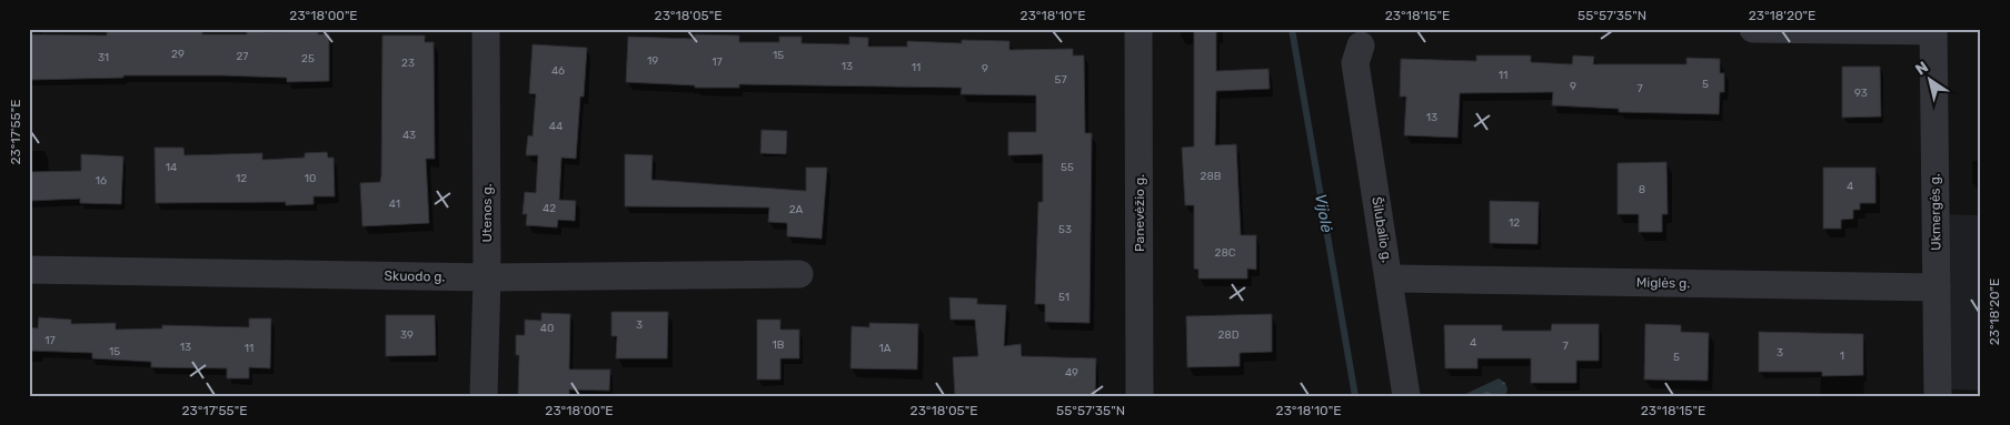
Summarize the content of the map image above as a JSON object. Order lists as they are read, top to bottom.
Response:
{
  "streets": {
    "street": [
      "Ukmergės g.",
      "Utenos g.",
      "Panevėžio g.",
      "Šilubalio g.",
      "Skuodo g.",
      "Miglės g."
    ]
  },
  "crossings": [
    ["Ukmergės g.", "Miglės g."],
    ["Utenos g.", "Skuodo g."],
    ["Šilubalio g.", "Miglės g."]
  ],
  "water": ["Vijolė"],
  "house_numbers": [
    "29",
    "15",
    "27",
    "31",
    "25",
    "19",
    "17",
    "23",
    "13",
    "11",
    "9",
    "46",
    "11",
    "57",
    "5",
    "9",
    "7",
    "93",
    "13",
    "44",
    "43",
    "14",
    "55",
    "28B",
    "12",
    "10",
    "16",
    "4",
    "8",
    "41",
    "42",
    "2A",
    "12",
    "53",
    "28C",
    "51",
    "3",
    "40",
    "39",
    "28D",
    "17",
    "4",
    "1B",
    "7",
    "13",
    "11",
    "1A",
    "15",
    "3",
    "1",
    "5",
    "49"
  ],
  "north": "top left",
  "coordinates": [
    "23°18'00\"E",
    "23°18'05\"E",
    "23°18'10\"E",
    "23°18'15\"E",
    "55°57'35\"N",
    "23°18'20\"E",
    "23°17'55\"E"
  ]
}
